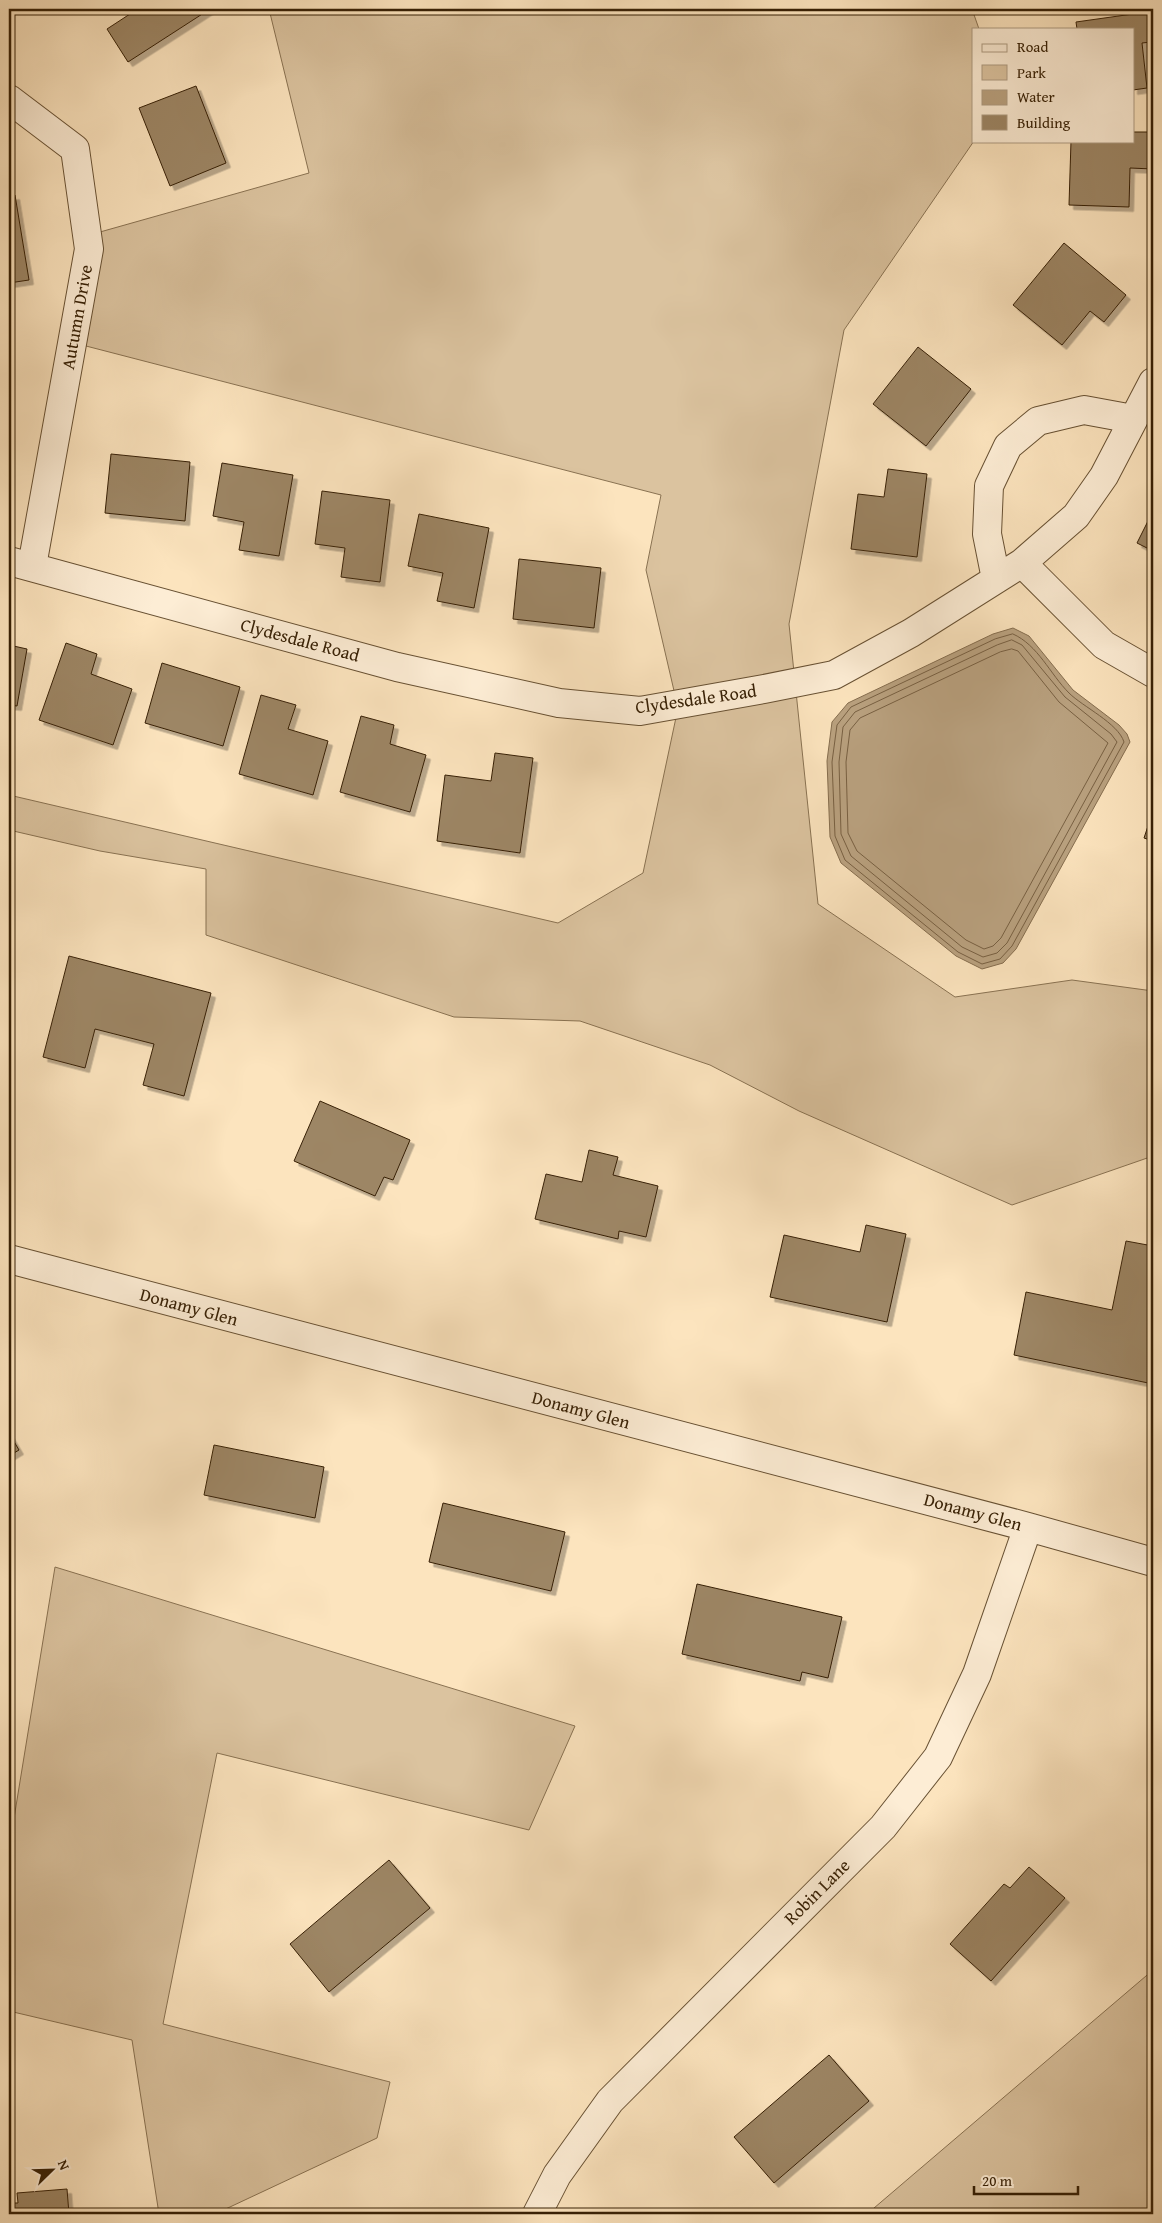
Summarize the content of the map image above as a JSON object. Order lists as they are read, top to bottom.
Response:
{
  "streets": {
    "street": [
      "Autumn Drive",
      "Clydesdale Road",
      "Donamy Glen",
      "Robin Lane"
    ]
  },
  "crossings": [
    ["Autumn Drive", "Clydesdale Road"],
    ["Donamy Glen", "Robin Lane"]
  ],
  "legend": [
    "Road",
    "Park",
    "Water",
    "Building"
  ],
  "scale_bar": "20 m",
  "north": "top right"
}
